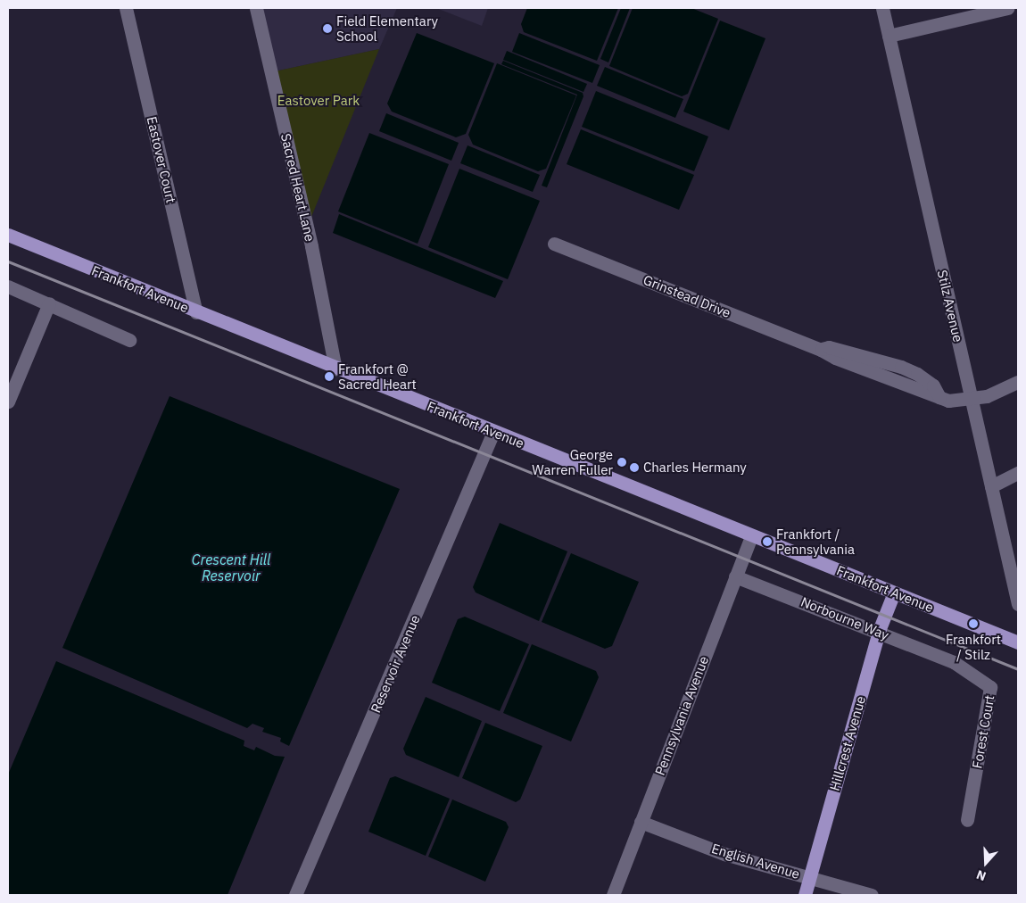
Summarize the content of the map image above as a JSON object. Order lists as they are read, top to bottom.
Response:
{
  "streets": {
    "main road": ["Frankfort Avenue", "Hillcrest Avenue"],
    "street": [
      "Eastover Court",
      "Sacred Heart Lane",
      "Grinstead Drive",
      "Stilz Avenue",
      "Norbourne Way",
      "Reservoir Avenue",
      "Pennsylvania Avenue",
      "Forest Court",
      "English Avenue"
    ]
  },
  "crossings": [
    ["Eastover Court", "Frankfort Avenue"],
    ["Sacred Heart Lane", "Frankfort Avenue"],
    ["Frankfort Avenue", "Reservoir Avenue"],
    ["Frankfort Avenue", "Pennsylvania Avenue"],
    ["Frankfort Avenue", "Hillcrest Avenue"],
    ["Grinstead Drive", "Stilz Avenue"],
    ["Norbourne Way", "Pennsylvania Avenue"],
    ["Norbourne Way", "Forest Court"],
    ["Norbourne Way", "Hillcrest Avenue"],
    ["Pennsylvania Avenue", "English Avenue"],
    ["Hillcrest Avenue", "English Avenue"]
  ],
  "water": ["Crescent Hill Reservoir"],
  "parks": ["Eastover Park"],
  "places": [
    "Field Elementary School",
    "Frankfort @ Sacred Heart",
    "George Warren Fuller",
    "Charles Hermany",
    "Frankfort / Pennsylvania",
    "Frankfort / Stilz"
  ],
  "north": "bottom"
}
